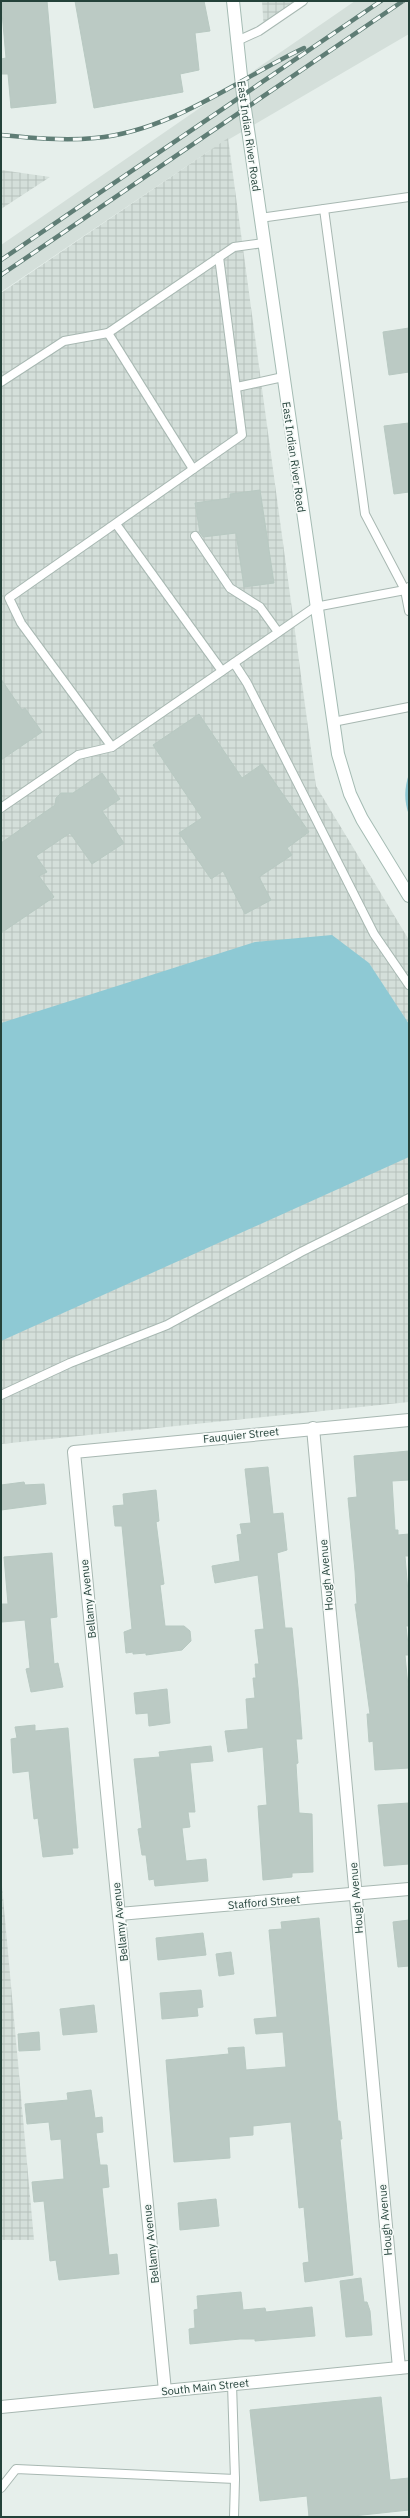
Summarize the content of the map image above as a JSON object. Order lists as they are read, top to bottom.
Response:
{
  "streets": {
    "street": [
      "East Indian River Road",
      "Fauquier Street",
      "Hough Avenue",
      "Bellamy Avenue",
      "Stafford Street",
      "South Main Street"
    ]
  },
  "crossings": [
    ["Fauquier Street", "Hough Avenue"],
    ["Fauquier Street", "Bellamy Avenue"],
    ["Hough Avenue", "Stafford Street"],
    ["Hough Avenue", "South Main Street"],
    ["Bellamy Avenue", "Stafford Street"],
    ["Bellamy Avenue", "South Main Street"]
  ]
}
